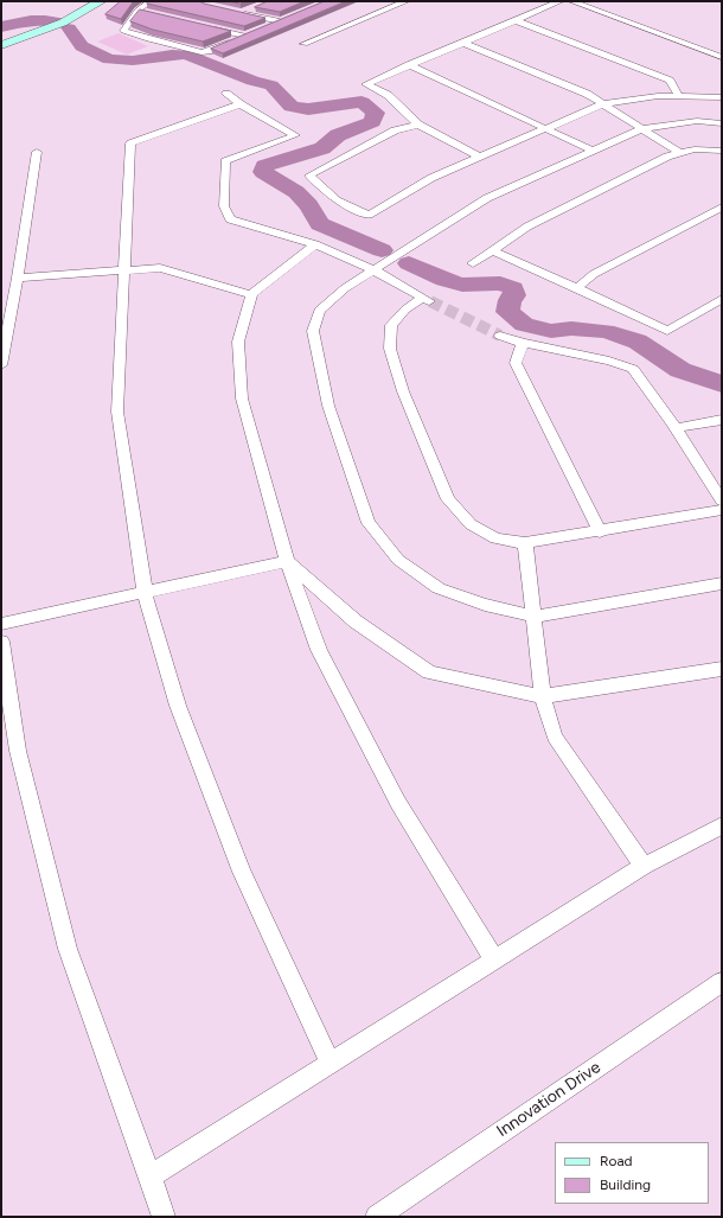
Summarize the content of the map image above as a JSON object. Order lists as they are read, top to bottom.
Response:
{
  "streets": {
    "street": ["Innovation Drive"]
  },
  "legend": ["Road", "Building"]
}
